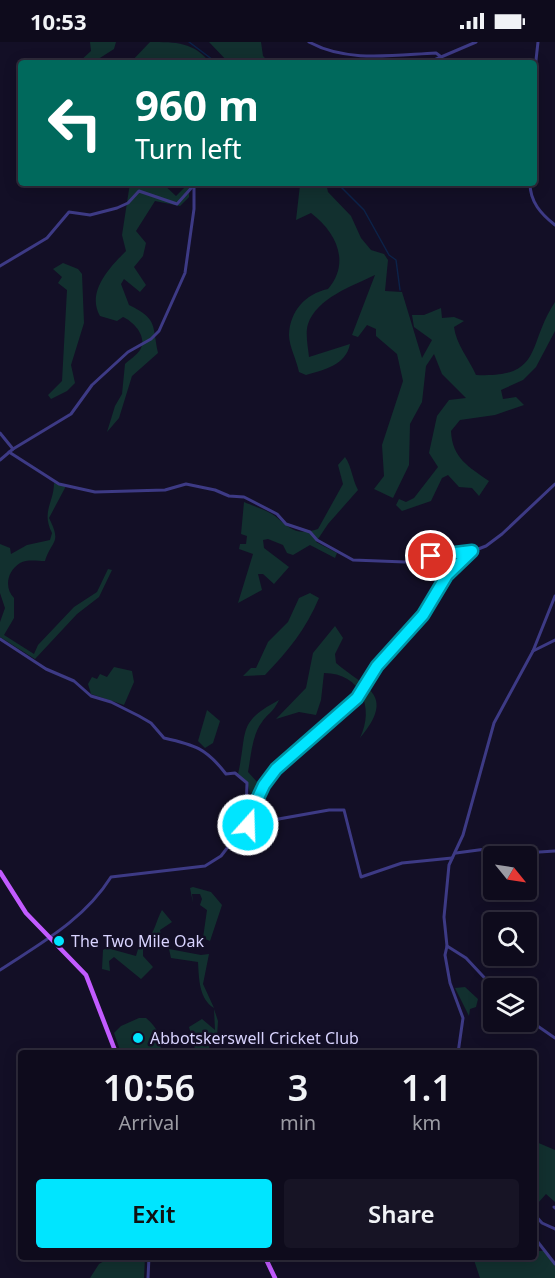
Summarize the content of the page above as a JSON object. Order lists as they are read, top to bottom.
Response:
{
  "places": ["The Two Mile Oak", "Abbotskerswell Cricket Club"],
  "north": "bottom right",
  "page": {
    "status": "10:53",
    "turn": ["960 m", "Turn left"],
    "eta": [
      "10:56",
      "Arrival",
      "3",
      "min",
      "1.1",
      "km"
    ],
    "buttons": ["Exit", "Share"]
  }
}
